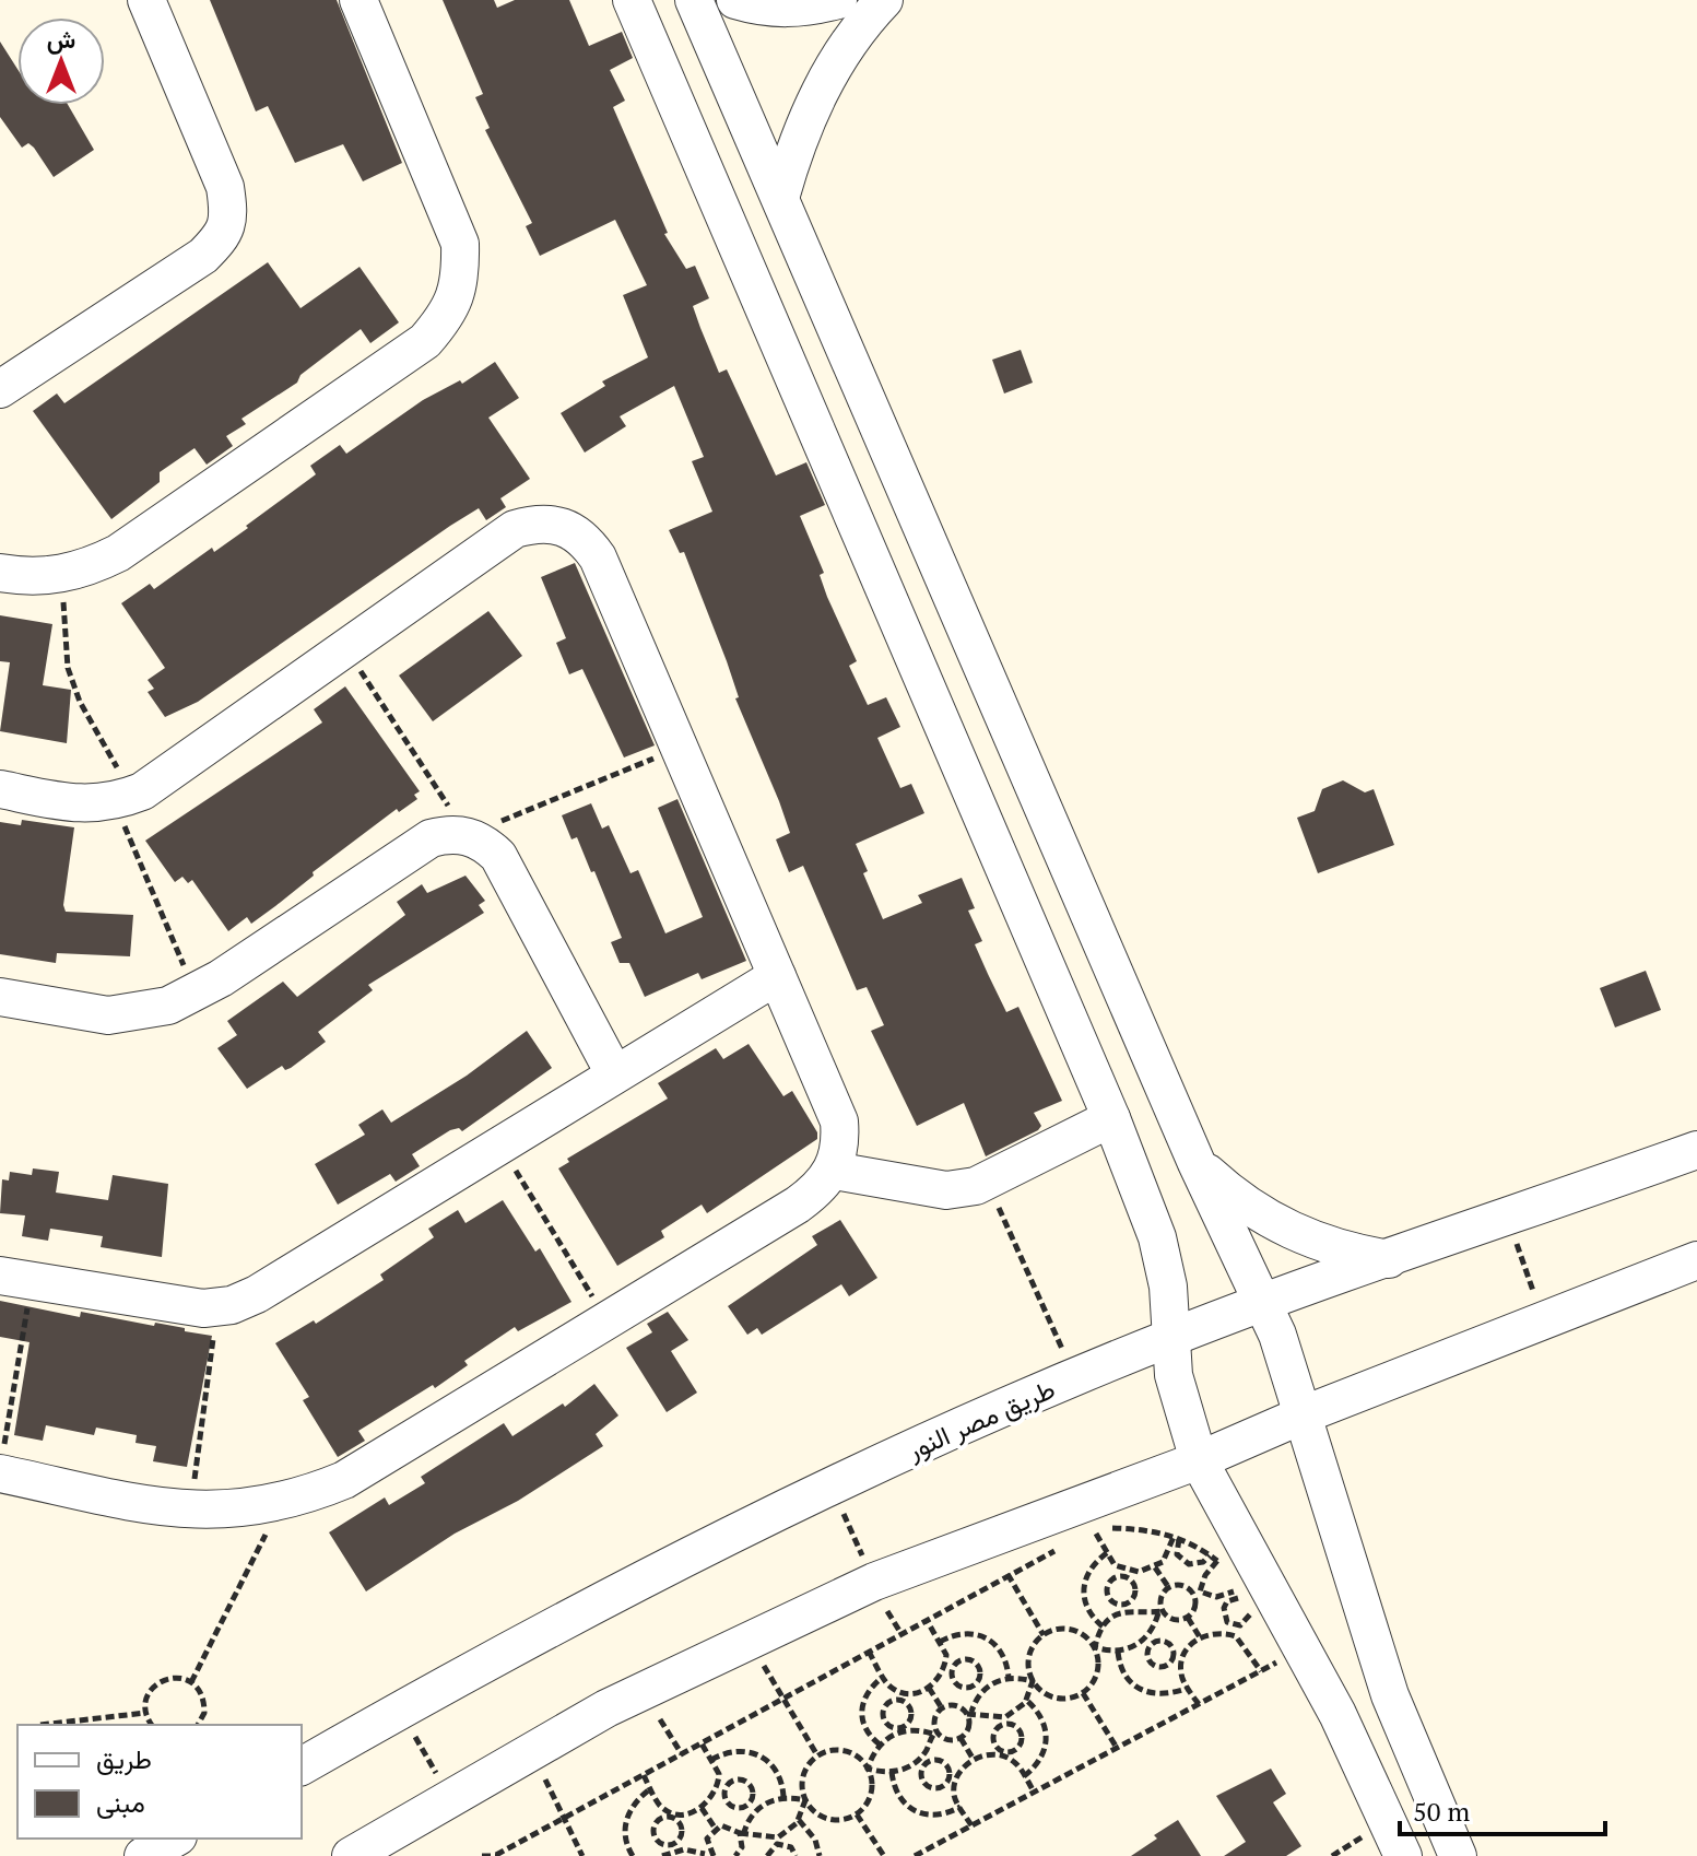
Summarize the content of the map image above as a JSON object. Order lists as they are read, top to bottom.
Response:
{
  "streets": {
    "street": ["طريق مصر النور"]
  },
  "legend": ["طريق", "مبنى"],
  "scale_bar": "50 m",
  "north": "top"
}
